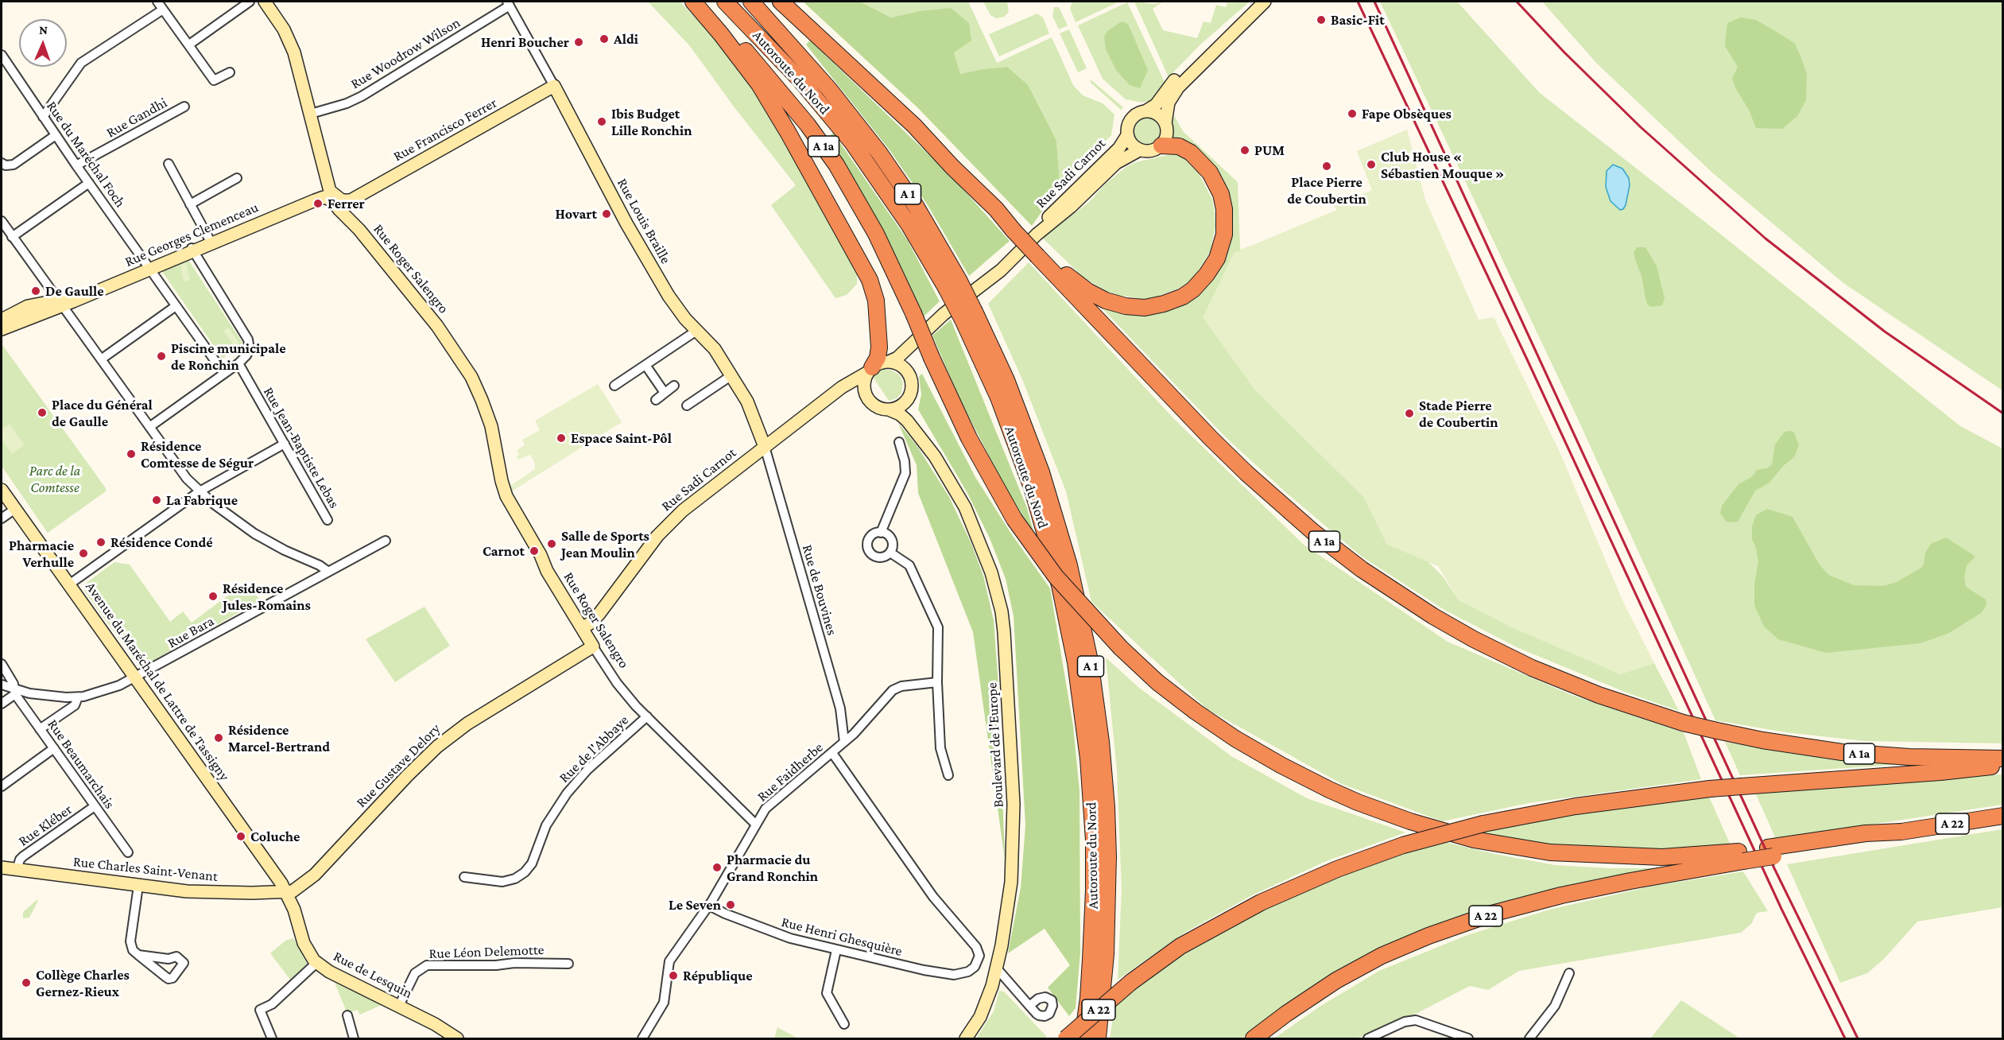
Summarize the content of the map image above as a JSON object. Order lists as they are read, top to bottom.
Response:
{
  "streets": {
    "highway": [
      "Autoroute du Nord",
      "A 1a",
      "A 1",
      "A 22"
    ],
    "street": [
      "Rue Woodrow Wilson",
      "Rue Gandhi",
      "Rue Francisco Ferrer",
      "Rue du Maréchal Foch",
      "Rue Sadi Carnot",
      "Rue Louis Braille",
      "Rue Georges Clemenceau",
      "Rue Roger Salengro",
      "Rue Jean-Baptiste Lebas",
      "Rue de Bouvines",
      "Rue Bara",
      "Avenue du Maréchal de Lattre de Tassigny",
      "Boulevard de l'Europe",
      "Rue de l'Abbaye",
      "Rue Beaumarchais",
      "Rue Gustave Delory",
      "Rue Faidherbe",
      "Rue Kléber",
      "Rue Charles Saint-Venant",
      "Rue Henri Ghesquière",
      "Rue Léon Delemotte",
      "Rue de Lesquin"
    ]
  },
  "crossings": [
    ["Rue Woodrow Wilson", "Rue Louis Braille"],
    ["Rue Woodrow Wilson", "Rue Roger Salengro"],
    ["Rue Gandhi", "Rue du Maréchal Foch"],
    ["Rue Francisco Ferrer", "Rue Louis Braille"],
    ["Rue Francisco Ferrer", "Rue Roger Salengro"],
    ["A 1a", "A 22"],
    ["Rue du Maréchal Foch", "Rue Georges Clemenceau"],
    ["Rue Sadi Carnot", "Rue Louis Braille"],
    ["Rue Sadi Carnot", "Rue Roger Salengro"],
    ["Rue Sadi Carnot", "Rue de Bouvines"],
    ["Rue Sadi Carnot", "Boulevard de l'Europe"],
    ["Rue Louis Braille", "Rue de Bouvines"],
    ["Rue Georges Clemenceau", "Rue Roger Salengro"],
    ["Rue Roger Salengro", "Rue de l'Abbaye"],
    ["Rue Roger Salengro", "Rue Gustave Delory"],
    ["Rue Roger Salengro", "Rue Faidherbe"],
    ["Rue de Bouvines", "Rue Faidherbe"],
    ["Rue Bara", "Avenue du Maréchal de Lattre de Tassigny"],
    ["Rue Bara", "Rue Beaumarchais"],
    ["Avenue du Maréchal de Lattre de Tassigny", "Rue Gustave Delory"],
    ["Avenue du Maréchal de Lattre de Tassigny", "Rue Charles Saint-Venant"],
    ["Avenue du Maréchal de Lattre de Tassigny", "Rue de Lesquin"],
    ["Rue Beaumarchais", "Rue Kléber"],
    ["Rue Gustave Delory", "Rue Charles Saint-Venant"],
    ["Rue Gustave Delory", "Rue de Lesquin"],
    ["Rue Faidherbe", "Rue Henri Ghesquière"],
    ["Rue Kléber", "Rue Charles Saint-Venant"],
    ["Rue Charles Saint-Venant", "Rue de Lesquin"],
    ["Rue Léon Delemotte", "Rue de Lesquin"]
  ],
  "parks": ["Parc de la Comtesse"],
  "places": [
    "Basic-Fit",
    "Aldi",
    "Henri Boucher",
    "Fape Obsèques",
    "Ibis Budget Lille Ronchin",
    "PUM",
    "Club House « Sébastien Mouque »",
    "Place Pierre de Coubertin",
    "Ferrer",
    "Hovart",
    "De Gaulle",
    "Piscine municipale de Ronchin",
    "Place du Général de Gaulle",
    "Stade Pierre de Coubertin",
    "Espace Saint-Pôl",
    "Résidence Comtesse de Ségur",
    "La Fabrique",
    "Résidence Condé",
    "Salle de Sports Jean Moulin",
    "Carnot",
    "Pharmacie Verhulle",
    "Résidence Jules-Romains",
    "Résidence Marcel-Bertrand",
    "Coluche",
    "Pharmacie du Grand Ronchin",
    "Le Seven",
    "République",
    "Collège Charles Gernez-Rieux"
  ],
  "north": "top"
}
